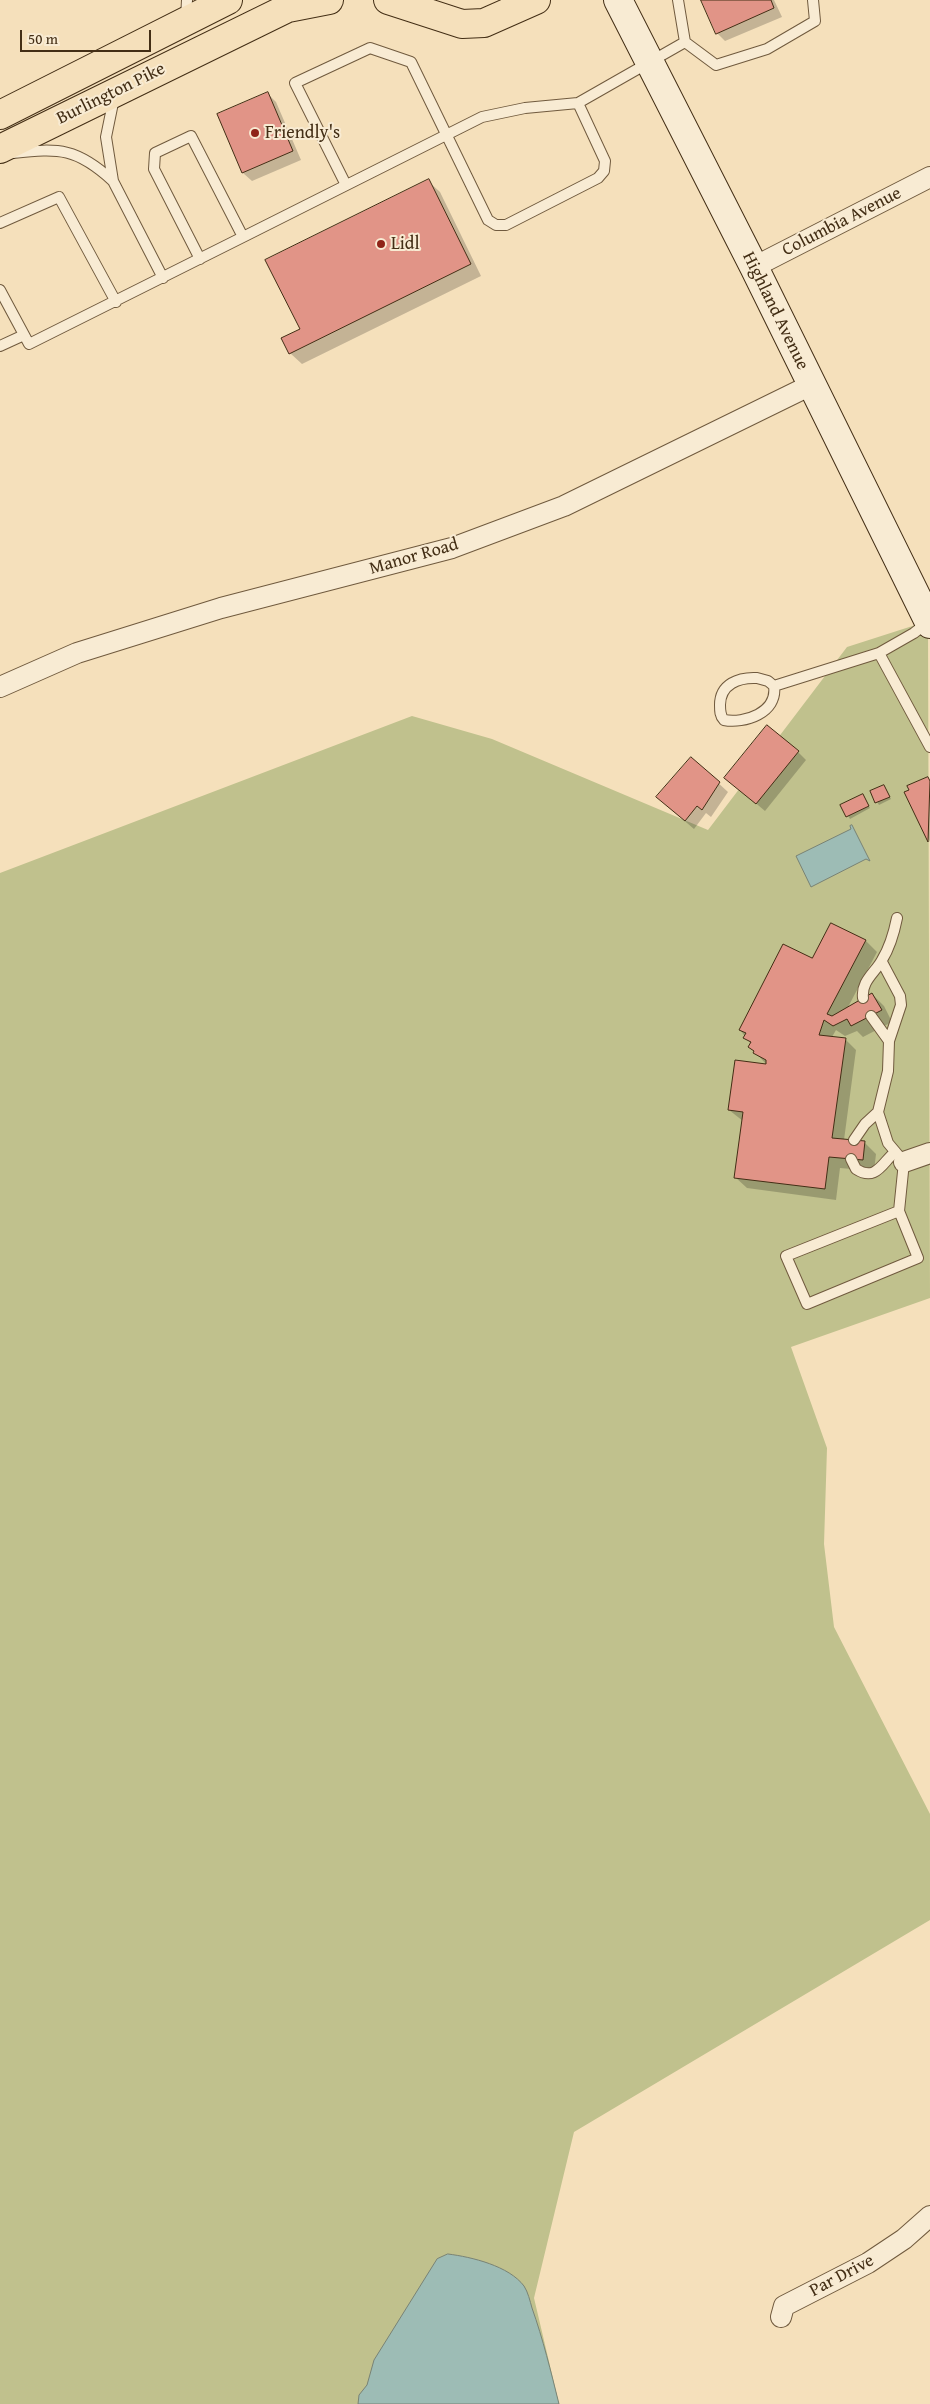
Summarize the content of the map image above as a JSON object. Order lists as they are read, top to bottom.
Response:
{
  "streets": {
    "highway": ["Burlington Pike"],
    "street": [
      "Columbia Avenue",
      "Highland Avenue",
      "Manor Road",
      "Par Drive"
    ]
  },
  "crossings": [
    ["Columbia Avenue", "Highland Avenue"],
    ["Highland Avenue", "Manor Road"]
  ],
  "places": ["Friendly's", "Lidl"],
  "scale_bar": "50 m"
}
